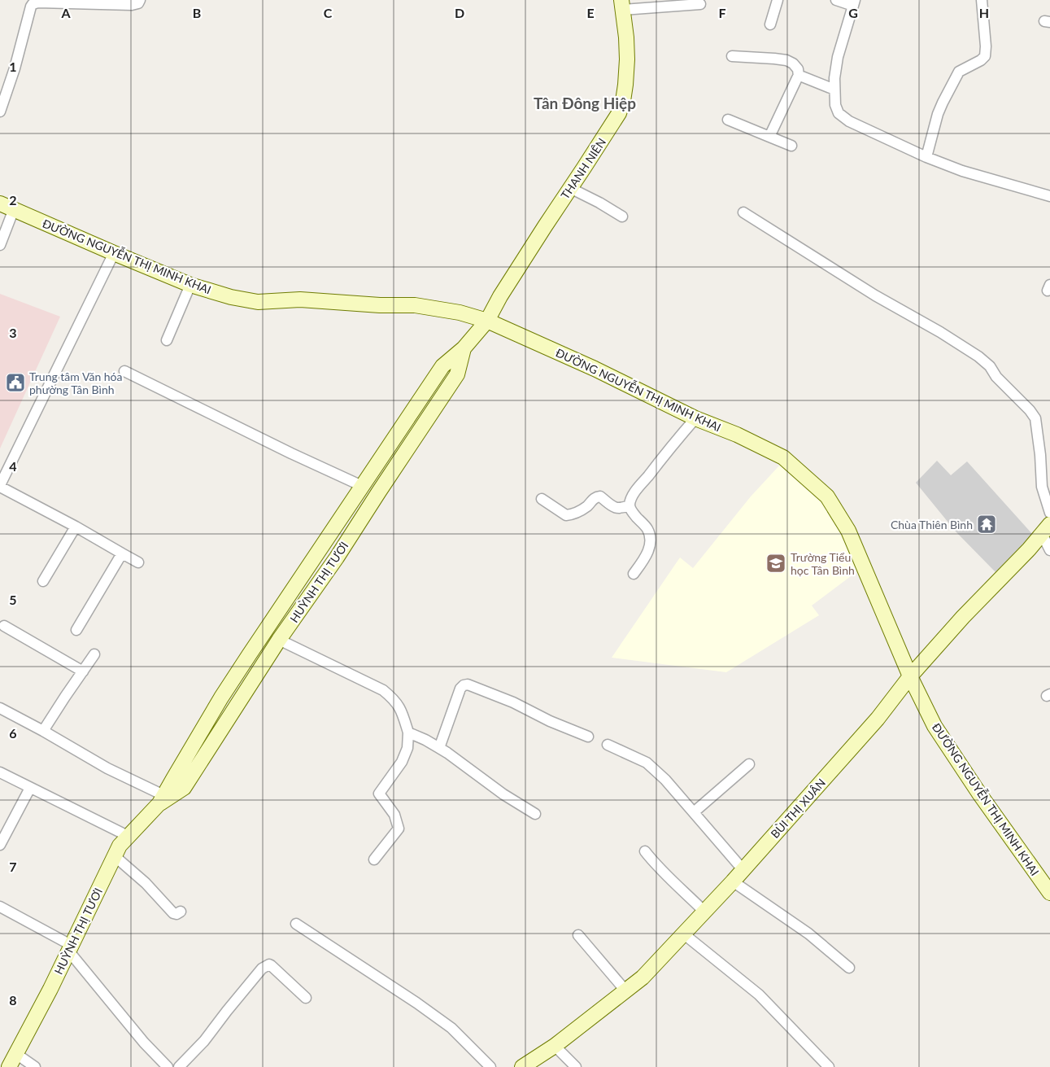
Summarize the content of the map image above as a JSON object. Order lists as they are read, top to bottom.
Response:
{
  "streets": {
    "main road": [
      "THANH NIÊN",
      "ĐƯỜNG NGUYỄN THỊ MINH KHAI",
      "HUỲNH THỊ TƯƠI",
      "BÙI THỊ XUÂN"
    ]
  },
  "crossings": [
    ["THANH NIÊN", "ĐƯỜNG NGUYỄN THỊ MINH KHAI"],
    ["THANH NIÊN", "HUỲNH THỊ TƯƠI"],
    ["ĐƯỜNG NGUYỄN THỊ MINH KHAI", "HUỲNH THỊ TƯƠI"],
    ["ĐƯỜNG NGUYỄN THỊ MINH KHAI", "BÙI THỊ XUÂN"]
  ],
  "districts": ["Tân Đông Hiệp"],
  "places": {
    "public building": ["Trung tâm Văn hóa phường Tân Bình"],
    "temple": ["Chùa Thiên Bình"],
    "school or university": ["Trường Tiểu học Tân Bình"]
  },
  "grid": {
    "columns": [
      "A",
      "B",
      "C",
      "D",
      "E",
      "F",
      "G",
      "H"
    ],
    "rows": [
      "1",
      "2",
      "3",
      "4",
      "5",
      "6",
      "7",
      "8"
    ]
  }
}
